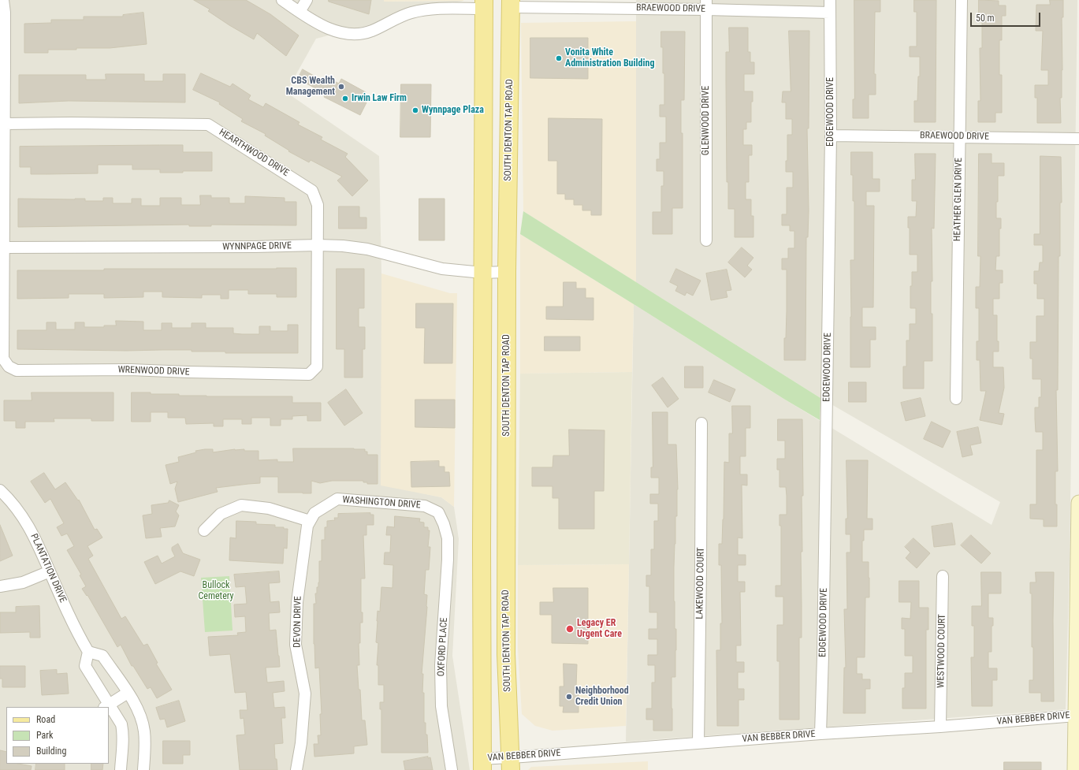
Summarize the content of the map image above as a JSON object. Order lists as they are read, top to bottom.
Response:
{
  "streets": {
    "main road": ["SOUTH DENTON TAP ROAD"],
    "street": [
      "BRAEWOOD DRIVE",
      "EDGEWOOD DRIVE",
      "GLENWOOD DRIVE",
      "HEARTHWOOD DRIVE",
      "HEATHER GLEN DRIVE",
      "WYNNPAGE DRIVE",
      "WRENWOOD DRIVE",
      "WASHINGTON DRIVE",
      "PLANTATION DRIVE",
      "LAKEWOOD COURT",
      "DEVON DRIVE",
      "OXFORD PLACE",
      "WESTWOOD COURT",
      "VAN BEBBER DRIVE"
    ]
  },
  "crossings": [
    ["BRAEWOOD DRIVE", "EDGEWOOD DRIVE"],
    ["BRAEWOOD DRIVE", "GLENWOOD DRIVE"],
    ["BRAEWOOD DRIVE", "SOUTH DENTON TAP ROAD"],
    ["BRAEWOOD DRIVE", "HEATHER GLEN DRIVE"],
    ["EDGEWOOD DRIVE", "VAN BEBBER DRIVE"],
    ["SOUTH DENTON TAP ROAD", "WYNNPAGE DRIVE"],
    ["SOUTH DENTON TAP ROAD", "VAN BEBBER DRIVE"],
    ["HEARTHWOOD DRIVE", "WYNNPAGE DRIVE"],
    ["HEARTHWOOD DRIVE", "WRENWOOD DRIVE"],
    ["WYNNPAGE DRIVE", "WRENWOOD DRIVE"],
    ["WASHINGTON DRIVE", "DEVON DRIVE"],
    ["WASHINGTON DRIVE", "OXFORD PLACE"],
    ["LAKEWOOD COURT", "VAN BEBBER DRIVE"],
    ["WESTWOOD COURT", "VAN BEBBER DRIVE"]
  ],
  "parks": ["Bullock Cemetery"],
  "places": [
    "Vonita White Administration Building",
    "CBS Wealth Management",
    "Irwin Law Firm",
    "Wynnpage Plaza",
    "Legacy ER Urgent Care",
    "Neighborhood Credit Union"
  ],
  "legend": ["Road", "Park", "Building"],
  "scale_bar": "50 m"
}
